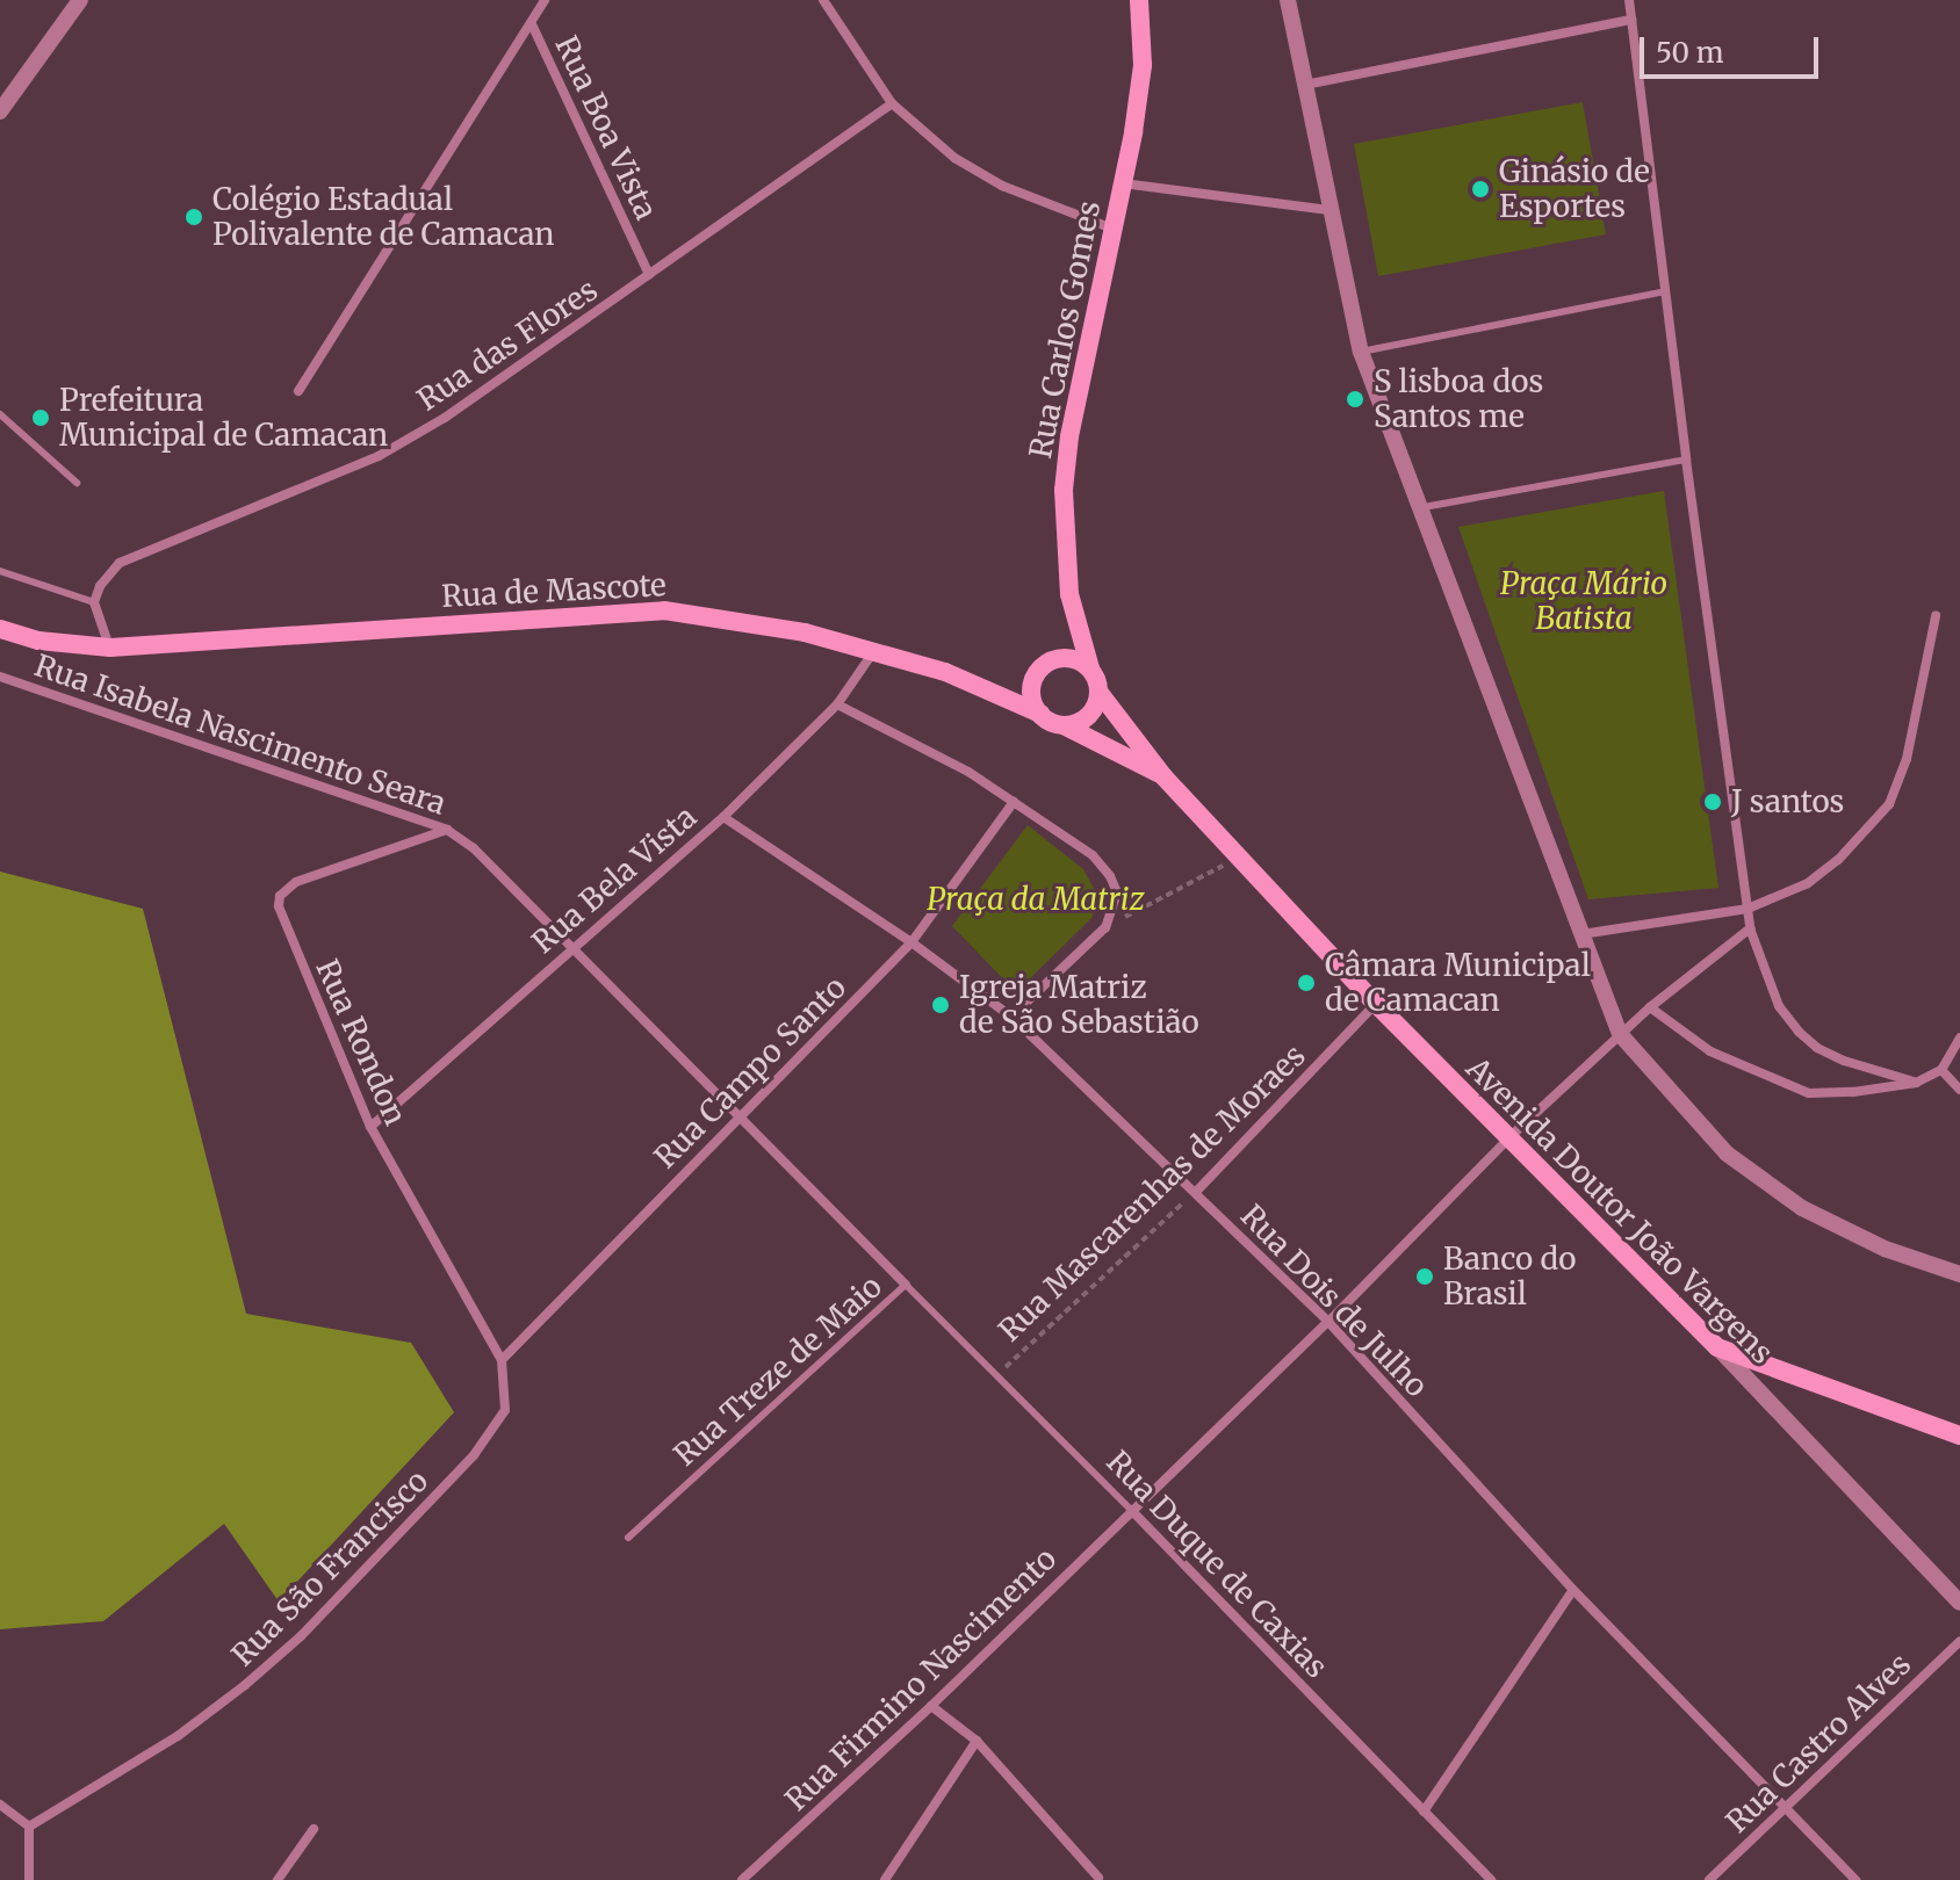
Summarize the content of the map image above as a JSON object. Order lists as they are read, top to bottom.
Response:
{
  "streets": {
    "main road": ["Rua Carlos Gomes", "Rua de Mascote", "Avenida Doutor João Vargens"],
    "street": [
      "Rua Boa Vista",
      "Rua das Flores",
      "Rua Isabela Nascimento Seara",
      "Rua Bela Vista",
      "Rua Rondon",
      "Rua Campo Santo",
      "Rua Mascarenhas de Moraes",
      "Rua Dois de Julho",
      "Rua Treze de Maio",
      "Rua Duque de Caxias",
      "Rua São Francisco",
      "Rua Firmino Nascimento",
      "Rua Castro Alves"
    ]
  },
  "crossings": [
    ["Rua Boa Vista", "Rua das Flores"],
    ["Rua Carlos Gomes", "Rua de Mascote"],
    ["Rua Carlos Gomes", "Avenida Doutor João Vargens"],
    ["Rua de Mascote", "Rua Bela Vista"],
    ["Rua de Mascote", "Avenida Doutor João Vargens"],
    ["Rua Isabela Nascimento Seara", "Rua Bela Vista"],
    ["Rua Isabela Nascimento Seara", "Rua Rondon"],
    ["Rua Isabela Nascimento Seara", "Rua Campo Santo"],
    ["Rua Isabela Nascimento Seara", "Rua Treze de Maio"],
    ["Rua Bela Vista", "Rua Rondon"],
    ["Rua Bela Vista", "Rua Dois de Julho"],
    ["Rua Rondon", "Rua Campo Santo"],
    ["Rua Rondon", "Rua São Francisco"],
    ["Rua Campo Santo", "Rua Dois de Julho"],
    ["Rua Campo Santo", "Rua Treze de Maio"],
    ["Rua Campo Santo", "Rua São Francisco"],
    ["Rua Mascarenhas de Moraes", "Avenida Doutor João Vargens"],
    ["Rua Mascarenhas de Moraes", "Rua Dois de Julho"],
    ["Rua Mascarenhas de Moraes", "Rua Duque de Caxias"],
    ["Avenida Doutor João Vargens", "Rua Firmino Nascimento"],
    ["Rua Dois de Julho", "Rua Firmino Nascimento"],
    ["Rua Dois de Julho", "Rua Castro Alves"],
    ["Rua Treze de Maio", "Rua Duque de Caxias"],
    ["Rua Duque de Caxias", "Rua Firmino Nascimento"]
  ],
  "parks": ["Praça Mário Batista", "Praça da Matriz"],
  "places": [
    "Ginásio de Esportes",
    "Colégio Estadual Polivalente de Camacan",
    "S lisboa dos Santos me",
    "Prefeitura Municipal de Camacan",
    "J santos",
    "Câmara Municipal de Camacan",
    "Igreja Matriz de São Sebastião",
    "Banco do Brasil"
  ],
  "scale_bar": "50 m"
}
